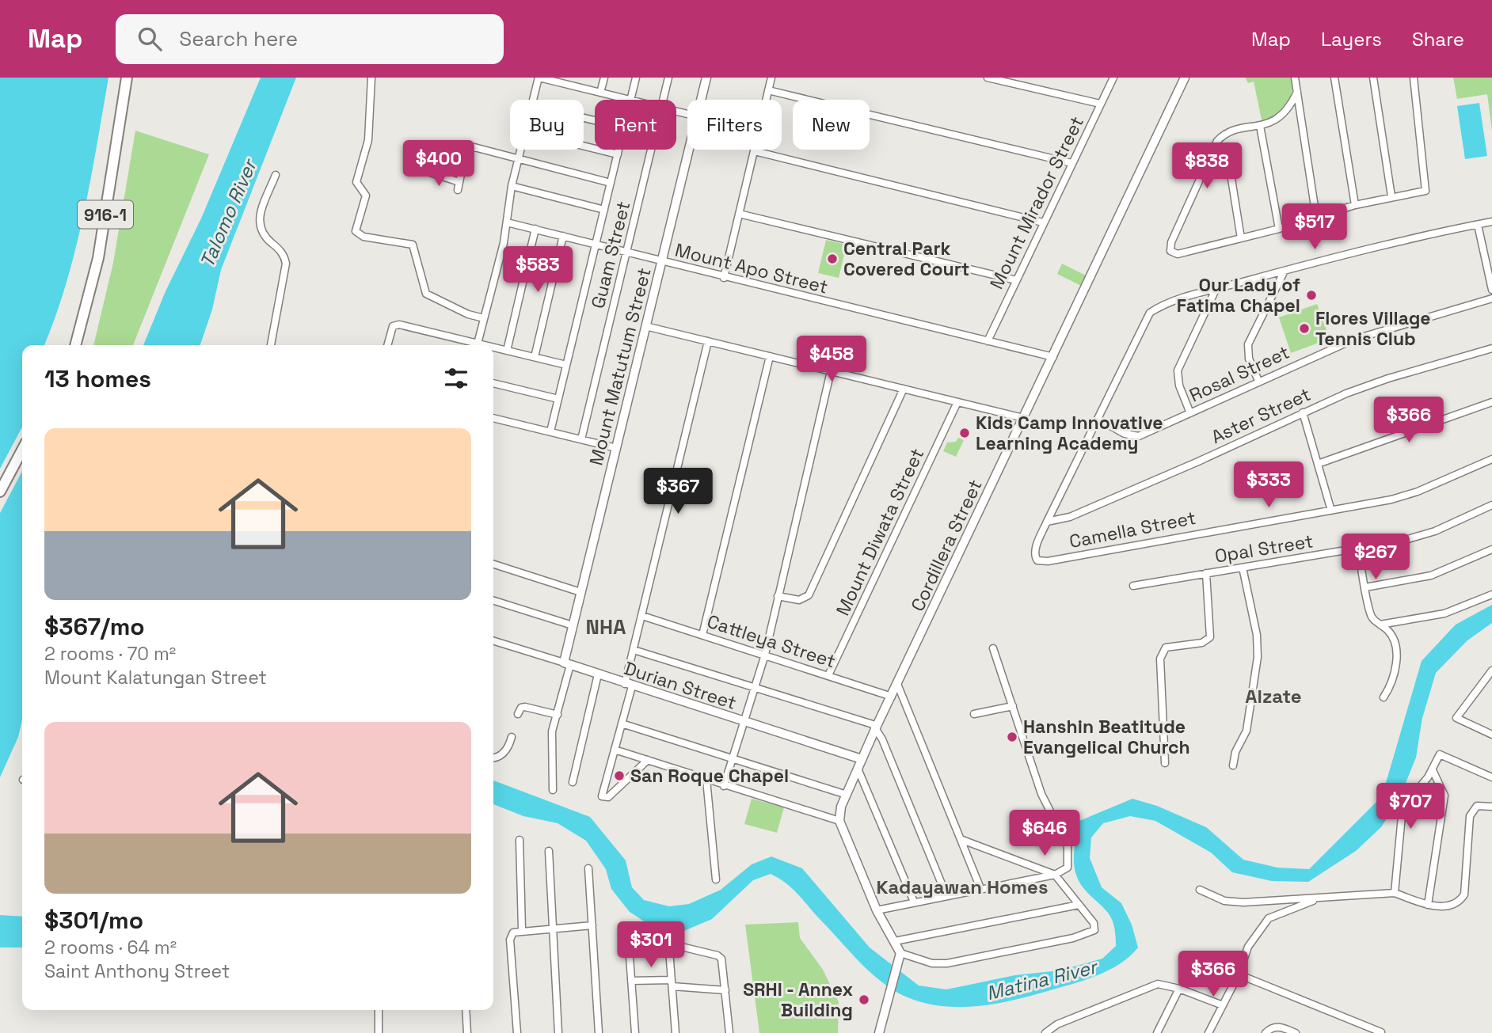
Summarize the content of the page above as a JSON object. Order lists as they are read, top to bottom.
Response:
{
  "streets": {
    "main road": ["916-1"],
    "street": [
      "Mount Mirador Street",
      "Guam Street",
      "Mount Apo Street",
      "Mount Matutum Street",
      "Rosal Street",
      "Aster Street",
      "Camella Street",
      "Mount Diwata Street",
      "Cordillera Street",
      "Opal Street",
      "Cattleya Street",
      "Durian Street"
    ]
  },
  "crossings": [
    ["Mount Mirador Street", "Mount Apo Street"],
    ["Guam Street", "Mount Apo Street"],
    ["Mount Apo Street", "Mount Matutum Street"],
    ["Mount Apo Street", "Cordillera Street"],
    ["Mount Matutum Street", "Durian Street"],
    ["Aster Street", "Camella Street"],
    ["Mount Diwata Street", "Cattleya Street"],
    ["Cordillera Street", "Cattleya Street"],
    ["Cordillera Street", "Durian Street"]
  ],
  "districts": ["NHA", "Alzate", "Kadayawan Homes"],
  "water": ["Talomo River", "Matina River"],
  "places": [
    "Central Park Covered Court",
    "Our Lady of Fatima Chapel",
    "Flores Village Tennis Club",
    "Kids Camp Innovative Learning Academy",
    "Hanshin Beatitude Evangelical Church",
    "San Roque Chapel",
    "SRHI - Annex Building"
  ],
  "page": {
    "header": "Map",
    "search": "Search here",
    "nav": ["Map", "Layers", "Share"],
    "chip": [
      "Buy",
      "Rent",
      "Filters",
      "New"
    ],
    "price": [
      "$400",
      "$838",
      "$517",
      "$583",
      "$458",
      "$366",
      "$333",
      "$367",
      "$267",
      "$707",
      "$646",
      "$301",
      "$366"
    ],
    "heading": "13 homes",
    "list": [
      {
        "name": "$367/mo",
        "note": "2 rooms · 70 m² · Mount Kalatungan Street"
      },
      {
        "name": "$301/mo",
        "note": "2 rooms · 64 m² · Saint Anthony Street"
      }
    ]
  }
}
